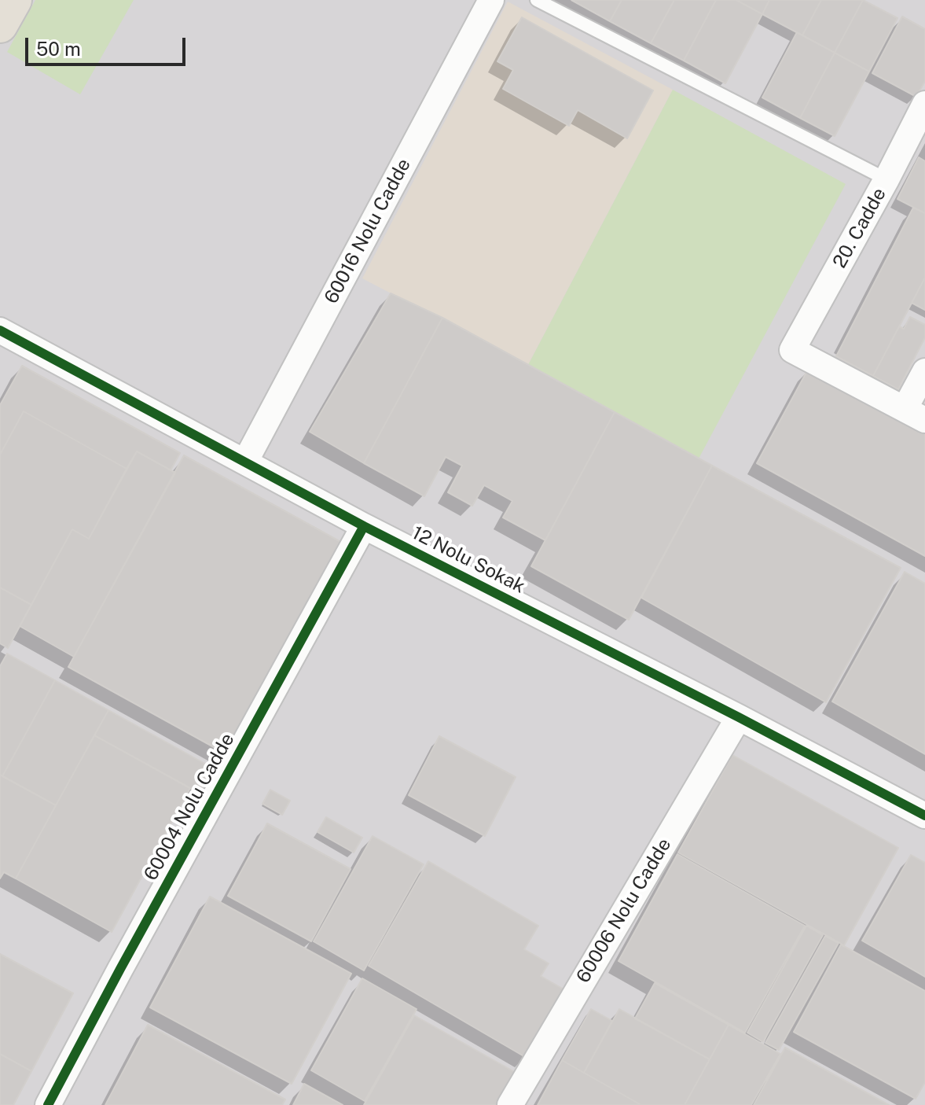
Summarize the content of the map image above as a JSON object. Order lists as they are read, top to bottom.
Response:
{
  "streets": {
    "street": [
      "20. Cadde",
      "60016 Nolu Cadde",
      "12 Nolu Sokak",
      "60004 Nolu Cadde",
      "60006 Nolu Cadde"
    ]
  },
  "crossings": [
    ["60016 Nolu Cadde", "12 Nolu Sokak"],
    ["12 Nolu Sokak", "60004 Nolu Cadde"],
    ["12 Nolu Sokak", "60006 Nolu Cadde"]
  ],
  "scale_bar": "50 m"
}
